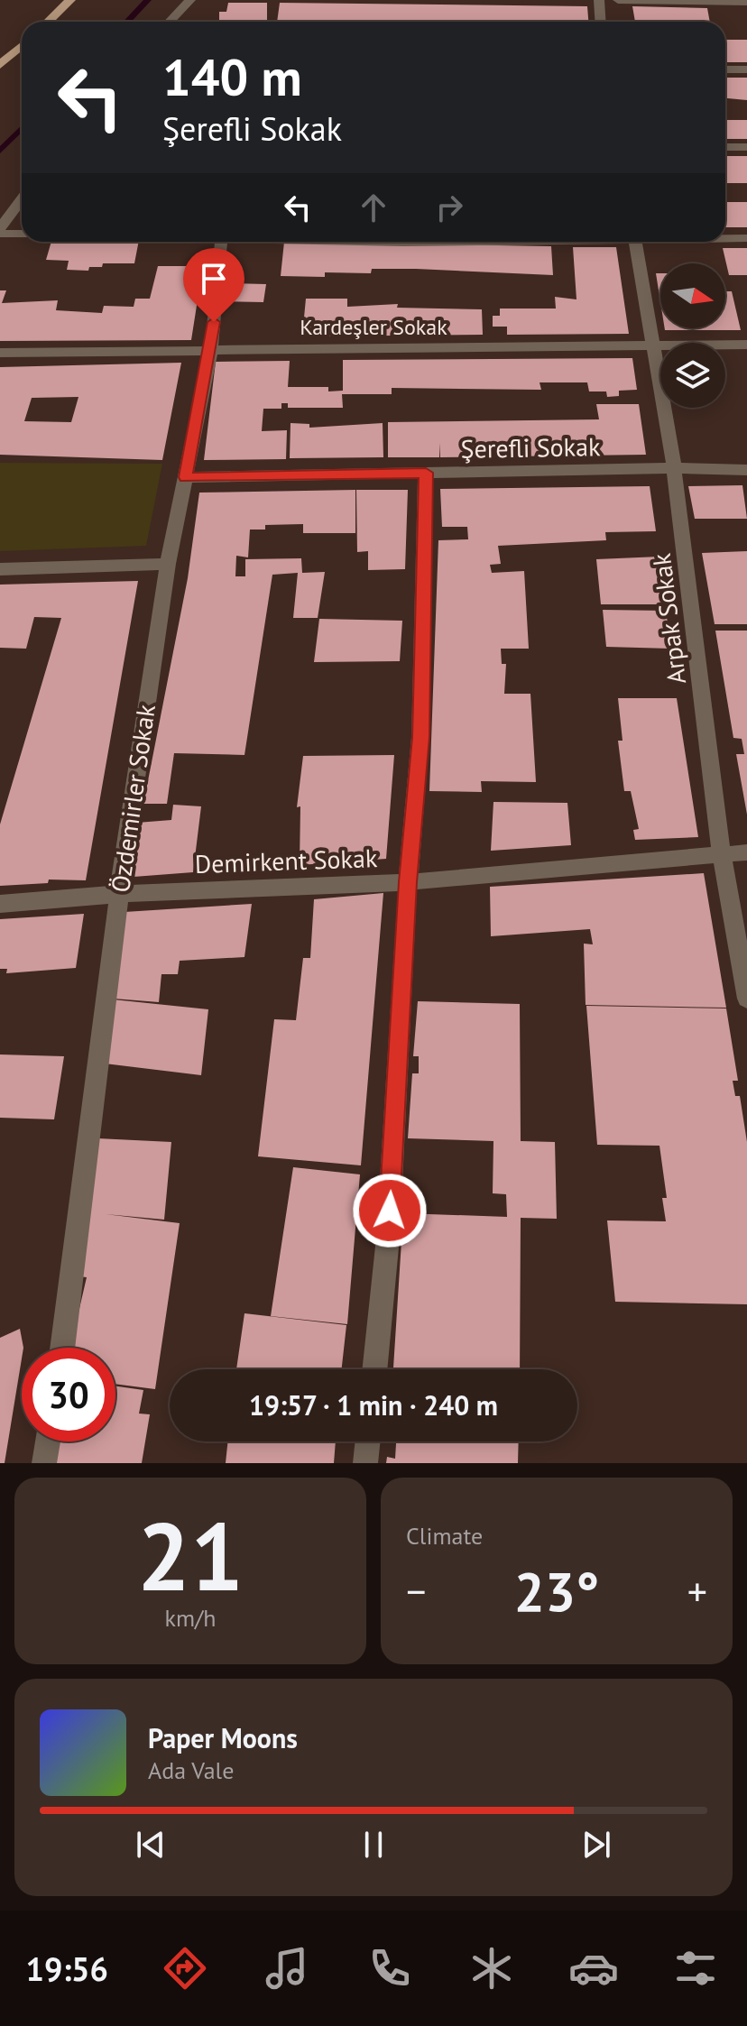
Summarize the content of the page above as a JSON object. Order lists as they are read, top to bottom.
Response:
{
  "streets": {
    "street": [
      "Kardeşler Sokak",
      "Şerefli Sokak",
      "Arpak Sokak",
      "Özdemirler Sokak",
      "Demirkent Sokak"
    ]
  },
  "crossings": [
    ["Kardeşler Sokak", "Arpak Sokak"],
    ["Kardeşler Sokak", "Özdemirler Sokak"],
    ["Şerefli Sokak", "Arpak Sokak"],
    ["Şerefli Sokak", "Özdemirler Sokak"],
    ["Arpak Sokak", "Demirkent Sokak"],
    ["Özdemirler Sokak", "Demirkent Sokak"]
  ],
  "north": "right",
  "page": {
    "turn": ["140 m", "Şerefli Sokak"],
    "limit": "30",
    "trip": "19:57 · 1 min · 240 m",
    "tile": [
      ["21", "km/h"],
      "Climate"
    ],
    "heat": ["−", "23°", "+"],
    "song": ["Paper Moons", "Ada Vale"],
    "tabs": "19:56"
  }
}
